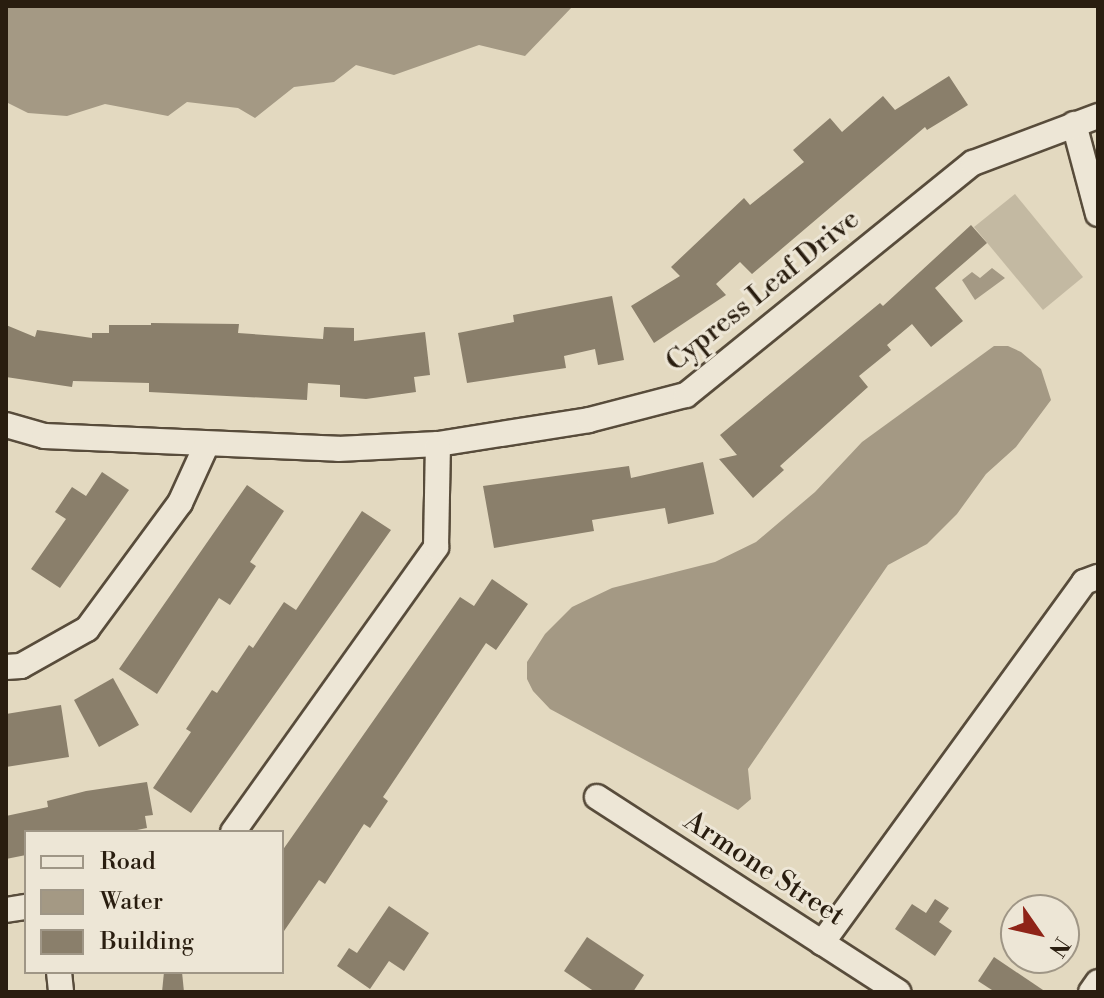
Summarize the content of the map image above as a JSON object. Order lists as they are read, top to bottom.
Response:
{
  "streets": {
    "street": ["Cypress Leaf Drive", "Armone Street"]
  },
  "legend": ["Road", "Water", "Building"],
  "north": "bottom right"
}
